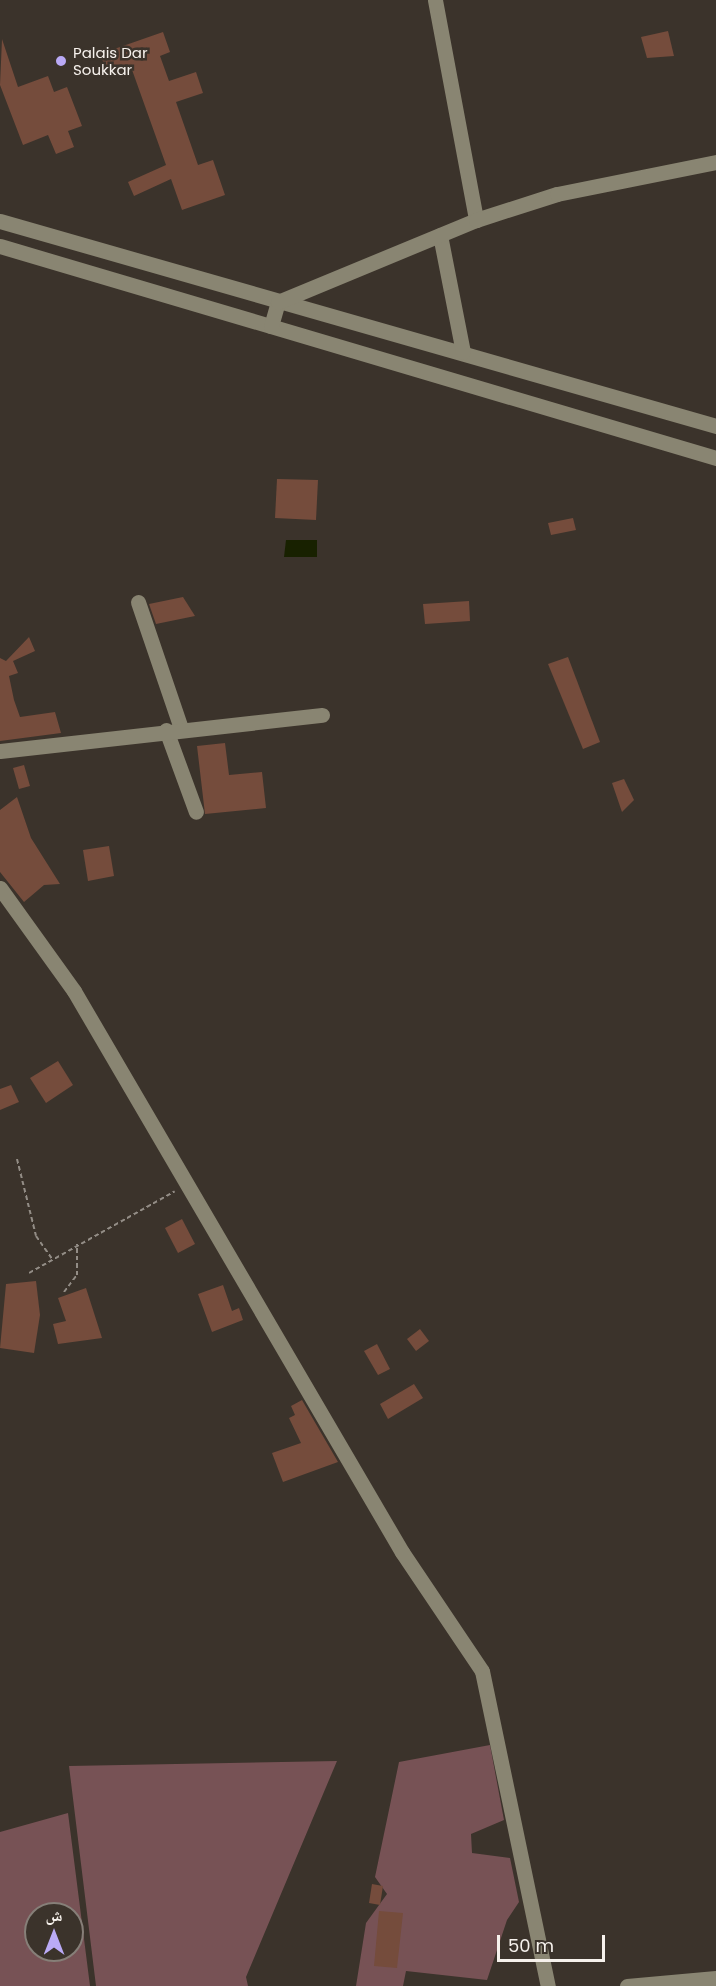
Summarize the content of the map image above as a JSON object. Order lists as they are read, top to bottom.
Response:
{
  "places": ["Palais Dar Soukkar"],
  "scale_bar": "50 m",
  "north": "top"
}
